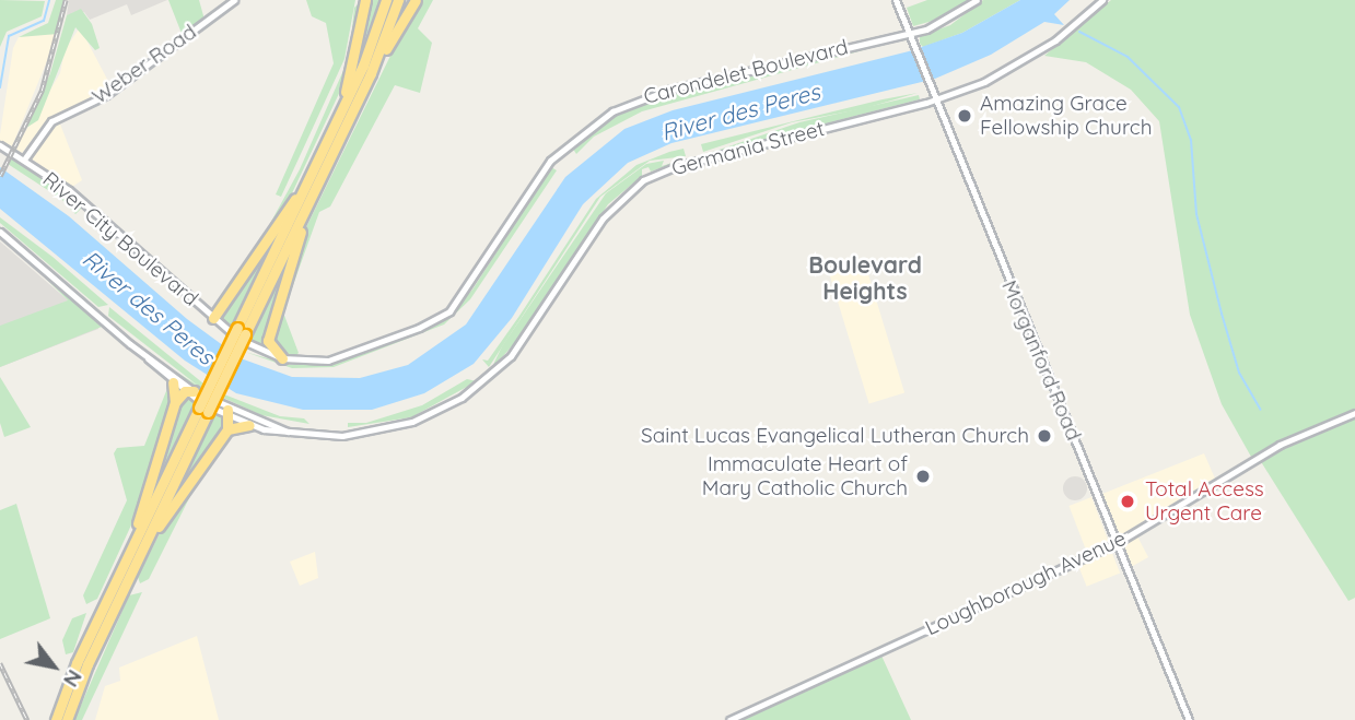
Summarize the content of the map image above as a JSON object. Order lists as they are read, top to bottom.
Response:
{
  "streets": {
    "main road": [
      "Weber Road",
      "Carondelet Boulevard",
      "Germania Street",
      "River City Boulevard",
      "Morganford Road",
      "Loughborough Avenue"
    ]
  },
  "crossings": [
    ["Weber Road", "River City Boulevard"],
    ["Carondelet Boulevard", "River City Boulevard"],
    ["Carondelet Boulevard", "Morganford Road"],
    ["Germania Street", "Morganford Road"],
    ["Morganford Road", "Loughborough Avenue"]
  ],
  "districts": ["Boulevard Heights"],
  "water": ["River des Peres"],
  "places": [
    "Amazing Grace Fellowship Church",
    "Saint Lucas Evangelical Lutheran Church",
    "Immaculate Heart of Mary Catholic Church",
    "Total Access Urgent Care"
  ],
  "north": "bottom right"
}
